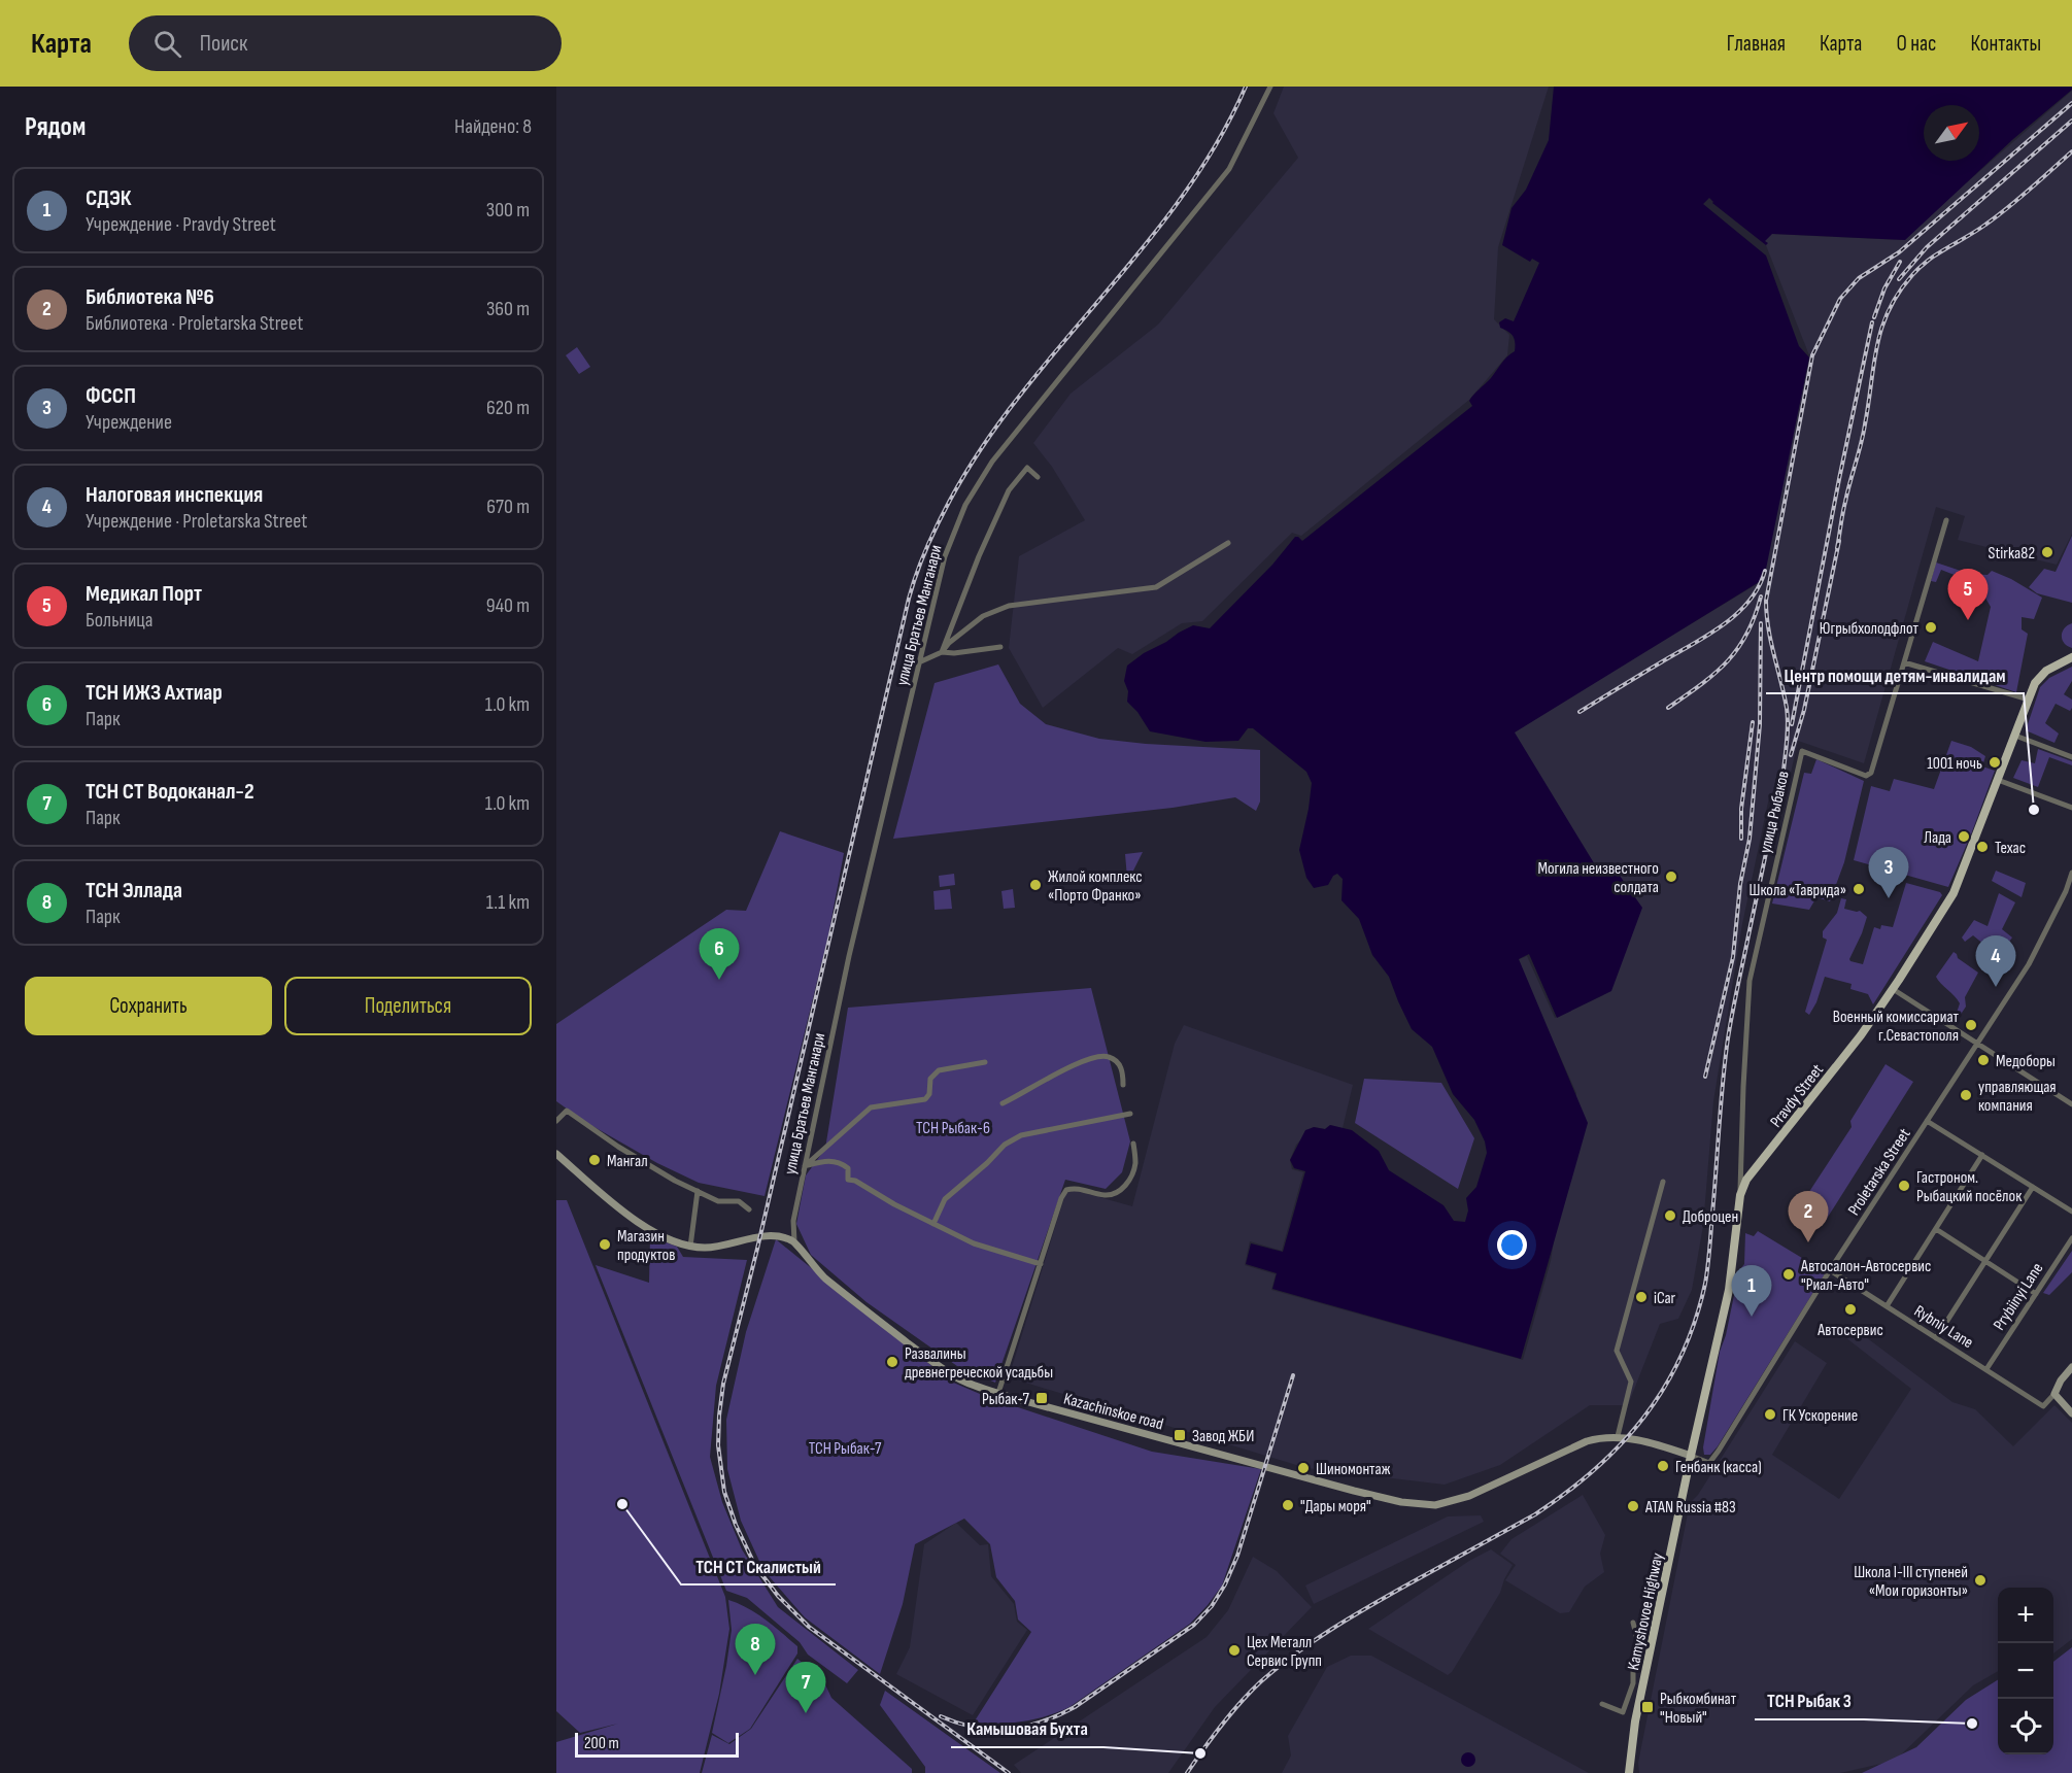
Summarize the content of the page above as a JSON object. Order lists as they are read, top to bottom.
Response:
{
  "streets": {
    "main road": ["Pravdy Street", "Kazachinskoe road", "Kamyshovoe Highway"],
    "street": [
      "улица Братьев Манганари",
      "улица Рыбаков",
      "Proletarska Street",
      "Prybiinyi Lane",
      "Rybniy Lane"
    ]
  },
  "crossings": [
    ["улица Братьев Манганари", "Kazachinskoe road"],
    ["улица Рыбаков", "Pravdy Street"],
    ["Pravdy Street", "Proletarska Street"],
    ["Pravdy Street", "Kazachinskoe road"],
    ["Pravdy Street", "Kamyshovoe Highway"],
    ["Proletarska Street", "Rybniy Lane"],
    ["Proletarska Street", "Kazachinskoe road"],
    ["Proletarska Street", "Kamyshovoe Highway"],
    ["Prybiinyi Lane", "Rybniy Lane"],
    ["Kazachinskoe road", "Kamyshovoe Highway"]
  ],
  "parks": ["ТСН Рыбак-6", "ТСН Рыбак-7"],
  "places": {
    "other": [
      "Stirka82",
      "Югрыбхолодфлот",
      "1001 ночь",
      "Центр помощи детям-инвалидам",
      "Лада",
      "Техас",
      "Могила неизвестного солдата",
      "Жилой комплекс «Порто Франко»",
      "Школа «Таврида»",
      "Военный комиссариат г.Севастополя",
      "Медоборы",
      "управляющая компания",
      "Мангал",
      "Гастроном. Рыбацкий посёлок",
      "Доброцен",
      "Магазин продуктов",
      "Автосалон-Автосервис \"Риал-Авто\"",
      "iCar",
      "Автосервис",
      "Развалины древнегреческой усадьбы",
      "ГК Ускорение",
      "Генбанк (касса)",
      "Шиномонтаж",
      "ТСН СТ Скалистый",
      "\"Дары моря\"",
      "ATAN Russia #83",
      "Школа I-III ступеней «Мои горизонты»",
      "Цех Металл Сервис Групп",
      "ТСН Рыбак 3",
      "Камышовая Бухта"
    ],
    "transit": ["Рыбак-7", "Завод ЖБИ", "Рыбкомбинат \"Новый\""]
  },
  "scale_bar": "200 m",
  "north": "top right",
  "page": {
    "header": "Карта",
    "search": "Поиск",
    "nav": [
      "Главная",
      "Карта",
      "О нас",
      "Контакты"
    ],
    "heading": ["Рядом", "Найдено: 8"],
    "list": [
      {
        "mark": "1",
        "name": "СДЭК",
        "note": "Учреждение · Pravdy Street",
        "value": "300 m"
      },
      {
        "mark": "2",
        "name": "Библиотека №6",
        "note": "Библиотека · Proletarska Street",
        "value": "360 m"
      },
      {
        "mark": "3",
        "name": "ФССП",
        "note": "Учреждение",
        "value": "620 m"
      },
      {
        "mark": "4",
        "name": "Налоговая инспекция",
        "note": "Учреждение · Proletarska Street",
        "value": "670 m"
      },
      {
        "mark": "5",
        "name": "Медикал Порт",
        "note": "Больница",
        "value": "940 m"
      },
      {
        "mark": "6",
        "name": "ТСН ИЖЗ Ахтиар",
        "note": "Парк",
        "value": "1.0 km"
      },
      {
        "mark": "7",
        "name": "ТСН СТ Водоканал-2",
        "note": "Парк",
        "value": "1.0 km"
      },
      {
        "mark": "8",
        "name": "ТСН Эллада",
        "note": "Парк",
        "value": "1.1 km"
      }
    ],
    "pins": [
      "5",
      "3",
      "6",
      "4",
      "2",
      "1",
      "8",
      "7"
    ],
    "buttons": ["Сохранить", "Поделиться"],
    "map_buttons": ["+", "−"],
    "scale": "200 m"
  }
}
